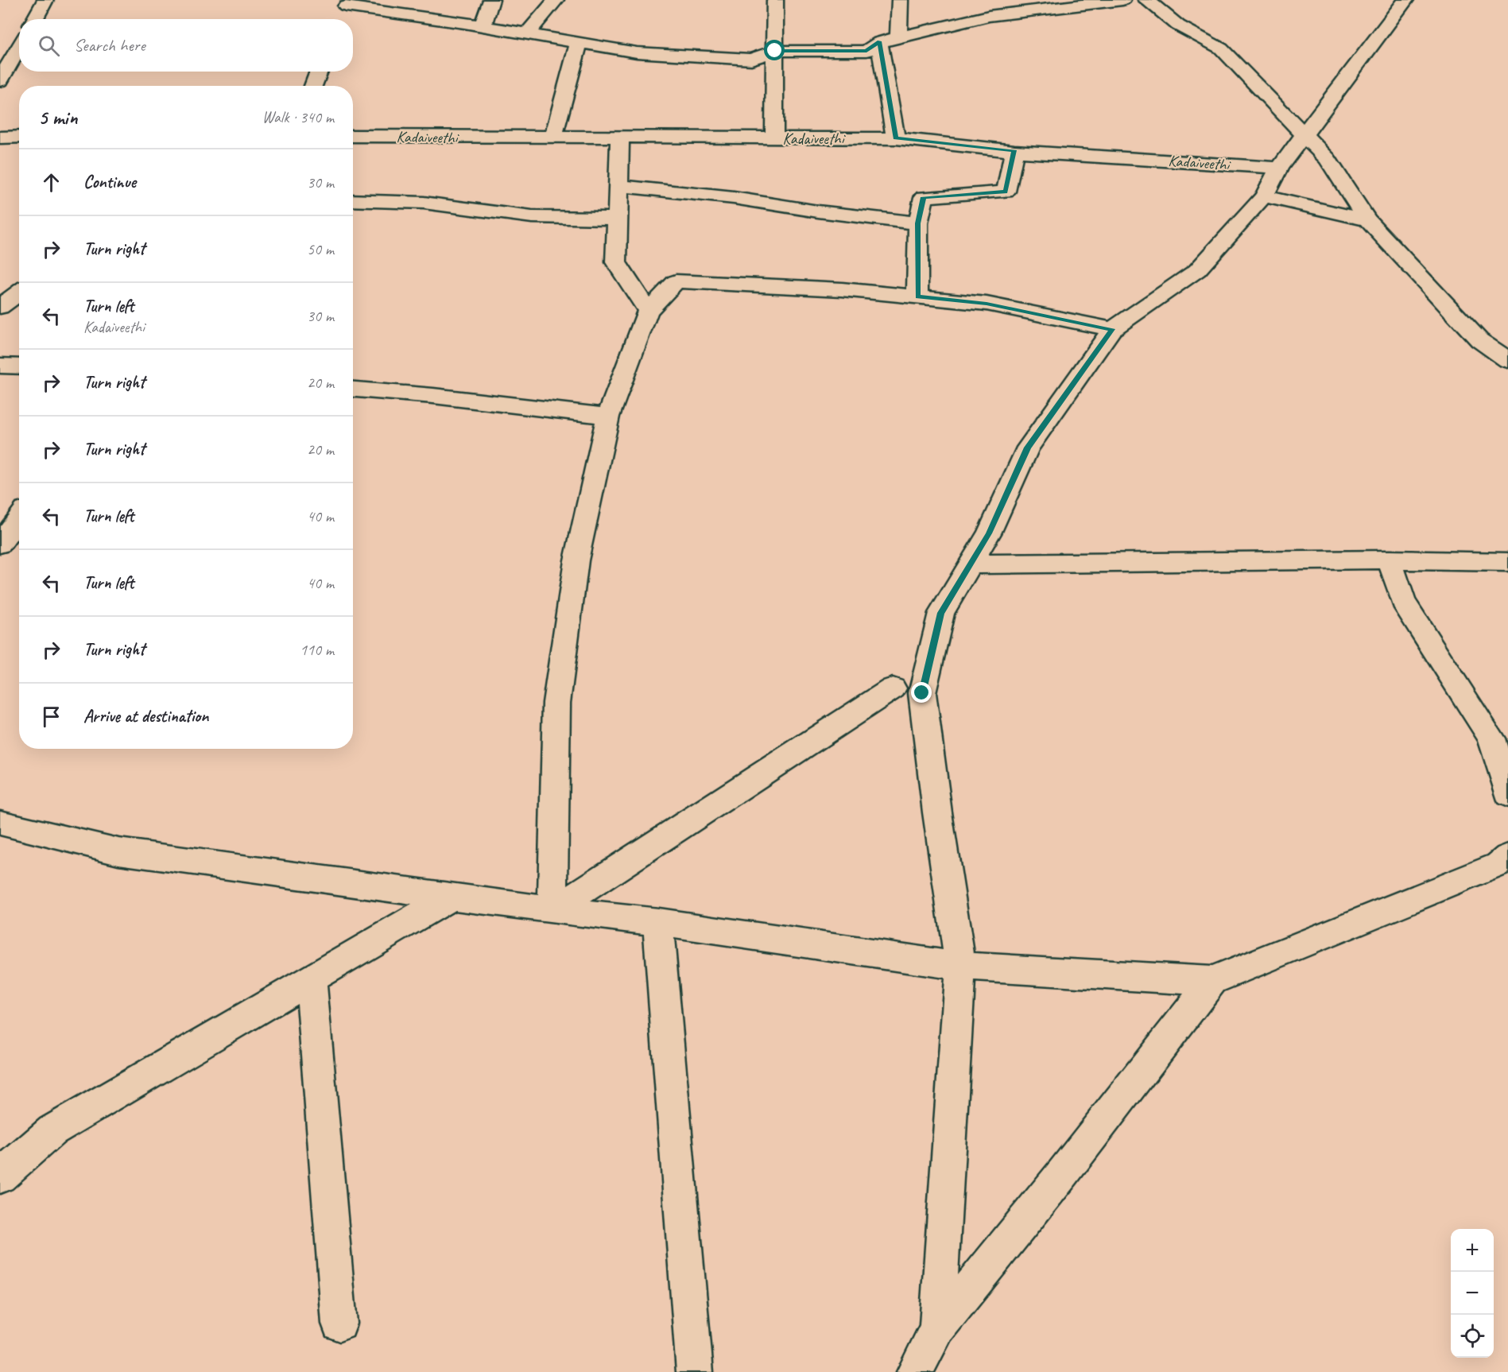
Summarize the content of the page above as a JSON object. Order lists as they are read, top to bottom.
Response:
{
  "streets": {
    "street": ["Kadaiveethi"]
  },
  "page": {
    "search": "Search here",
    "heading": ["5 min", "Walk · 340 m"],
    "list": [
      ["Continue", "30 m"],
      ["Turn right", "50 m"],
      ["Turn left", "Kadaiveethi", "30 m"],
      ["Turn right", "20 m"],
      ["Turn right", "20 m"],
      ["Turn left", "40 m"],
      ["Turn left", "40 m"],
      ["Turn right", "110 m"],
      "Arrive at destination"
    ],
    "map_buttons": ["+", "−"]
  }
}
